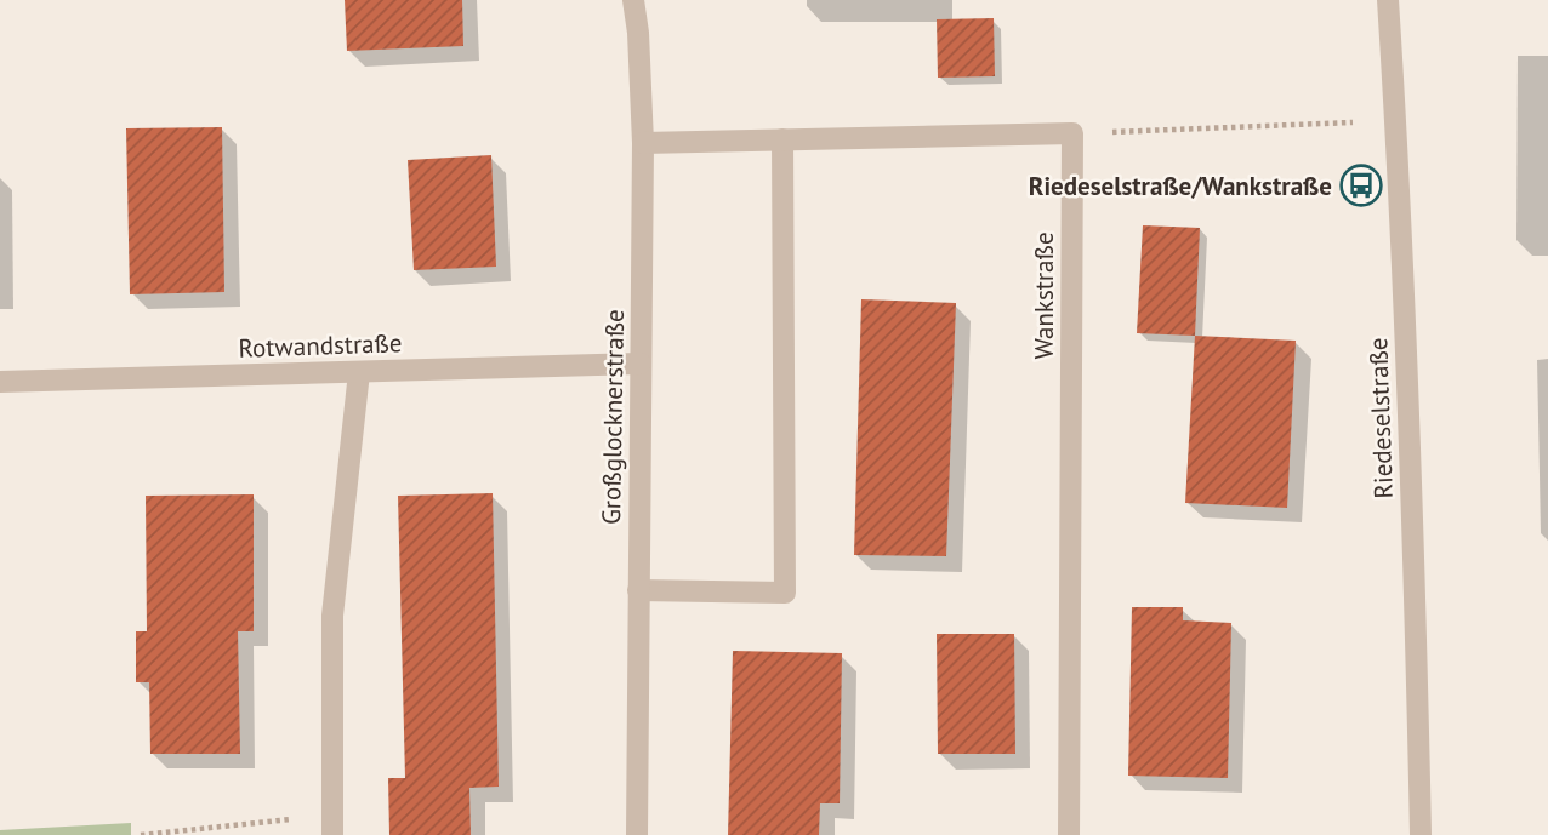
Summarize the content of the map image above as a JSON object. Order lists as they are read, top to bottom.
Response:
{
  "streets": {
    "street": [
      "Wankstraße",
      "Rotwandstraße",
      "Großglocknerstraße",
      "Riedeselstraße"
    ]
  },
  "crossings": [
    ["Rotwandstraße", "Großglocknerstraße"]
  ],
  "places": {
    "bus stop": ["Riedeselstraße/Wankstraße"]
  }
}
